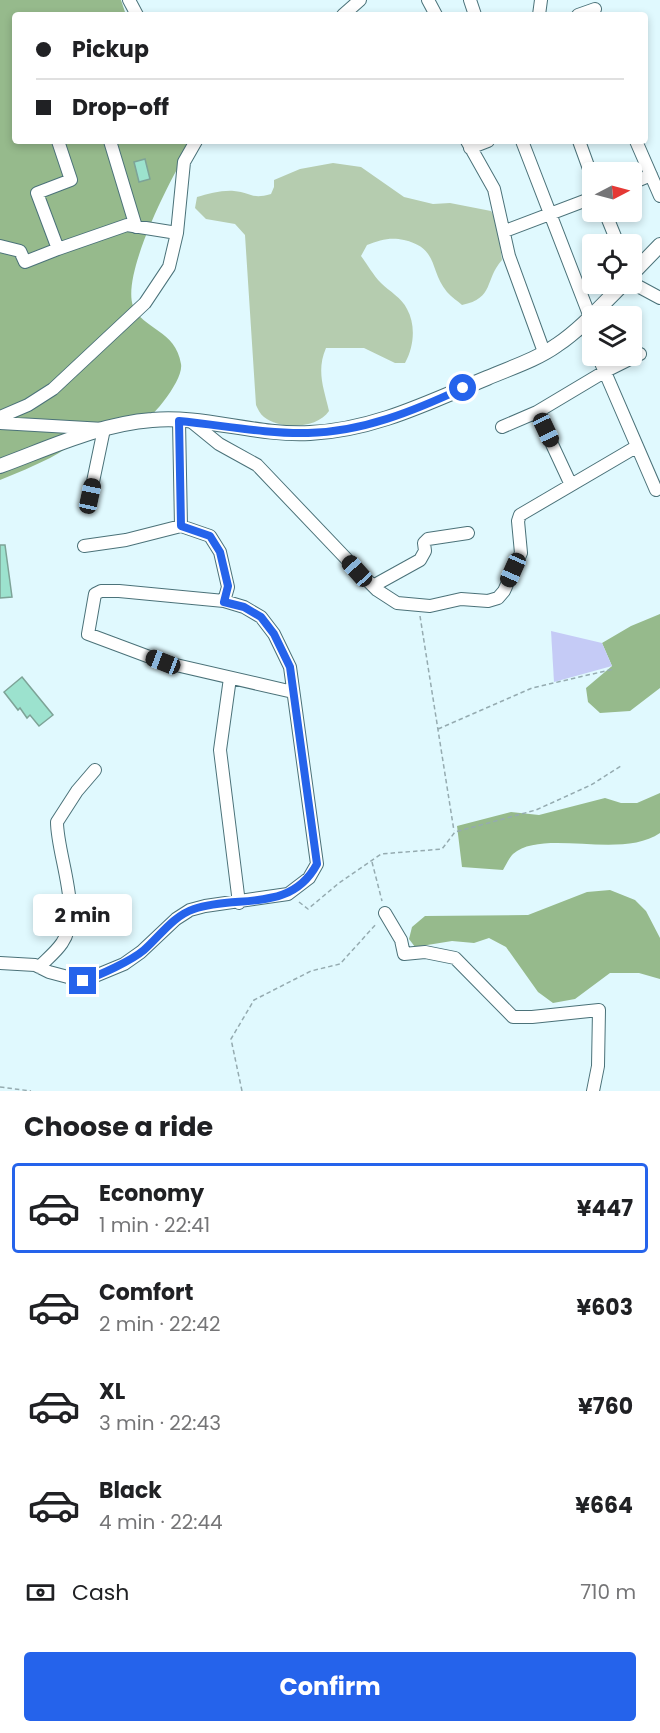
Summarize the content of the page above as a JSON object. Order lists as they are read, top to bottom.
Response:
{
  "north": "right",
  "page": {
    "banner": ["Pickup", "Drop-off"],
    "bubble": "2 min",
    "heading": "Choose a ride",
    "list": [
      {
        "name": "Economy",
        "note": "1 min · 22:41",
        "value": "¥447"
      },
      {
        "name": "Comfort",
        "note": "2 min · 22:42",
        "value": "¥603"
      },
      {
        "name": "XL",
        "note": "3 min · 22:43",
        "value": "¥760"
      },
      {
        "name": "Black",
        "note": "4 min · 22:44",
        "value": "¥664"
      }
    ],
    "pay": ["Cash", "710 m"],
    "buttons": "Confirm"
  }
}
